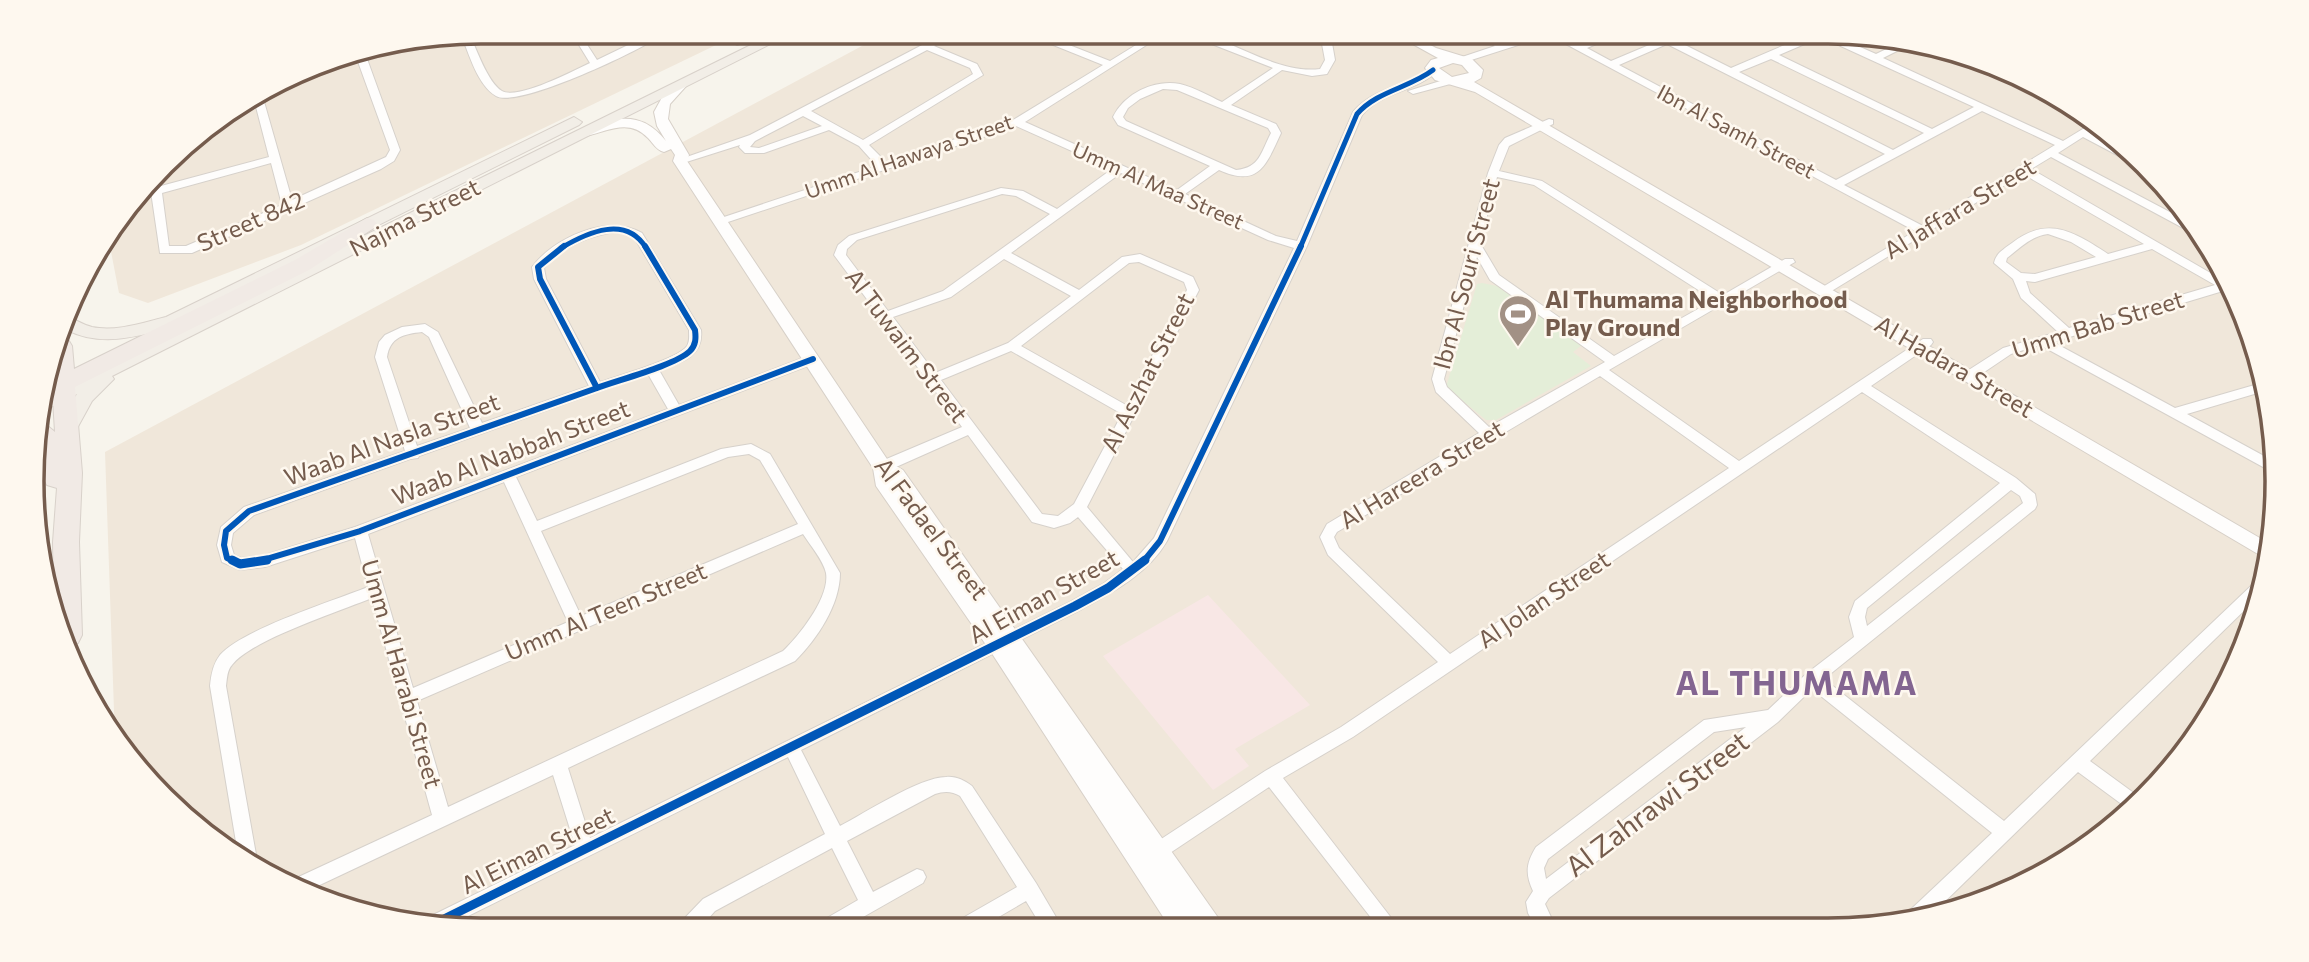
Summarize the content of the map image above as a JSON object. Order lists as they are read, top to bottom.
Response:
{
  "streets": {
    "main road": ["Najma Street"],
    "street": [
      "Ibn Al Samh Street",
      "Umm Al Hawaya Street",
      "Umm Al Maa Street",
      "Al Jaffara Street",
      "Street 842",
      "Ibn Al Souri Street",
      "Umm Bab Street",
      "Al Tuwaim Street",
      "Al Hadara Street",
      "Al Aszhat Street",
      "Waab Al Nasla Street",
      "Waab Al Nabbah Street",
      "Al Hareera Street",
      "Al Fadael Street",
      "Al Eiman Street",
      "Al Jolan Street",
      "Umm Al Teen Street",
      "Umm Al Harabi Street",
      "Al Zahrawi Street"
    ]
  },
  "crossings": [
    ["Ibn Al Samh Street", "Al Jaffara Street"],
    ["Umm Al Hawaya Street", "Umm Al Maa Street"],
    ["Umm Al Hawaya Street", "Al Fadael Street"],
    ["Umm Al Maa Street", "Al Eiman Street"],
    ["Al Jaffara Street", "Al Hadara Street"],
    ["Najma Street", "Al Fadael Street"],
    ["Ibn Al Souri Street", "Al Hadara Street"],
    ["Ibn Al Souri Street", "Al Hareera Street"],
    ["Umm Bab Street", "Al Hadara Street"],
    ["Al Tuwaim Street", "Al Aszhat Street"],
    ["Al Hadara Street", "Al Hareera Street"],
    ["Al Hadara Street", "Al Jolan Street"],
    ["Waab Al Nasla Street", "Waab Al Nabbah Street"],
    ["Waab Al Nabbah Street", "Al Fadael Street"],
    ["Waab Al Nabbah Street", "Umm Al Harabi Street"],
    ["Al Hareera Street", "Al Jolan Street"],
    ["Al Fadael Street", "Al Eiman Street"],
    ["Al Fadael Street", "Al Jolan Street"],
    ["Al Jolan Street", "Al Zahrawi Street"],
    ["Umm Al Teen Street", "Umm Al Harabi Street"]
  ],
  "districts": ["AL THUMAMA"],
  "places": {
    "sports": ["Al Thumama Neighborhood Play Ground"]
  }
}
